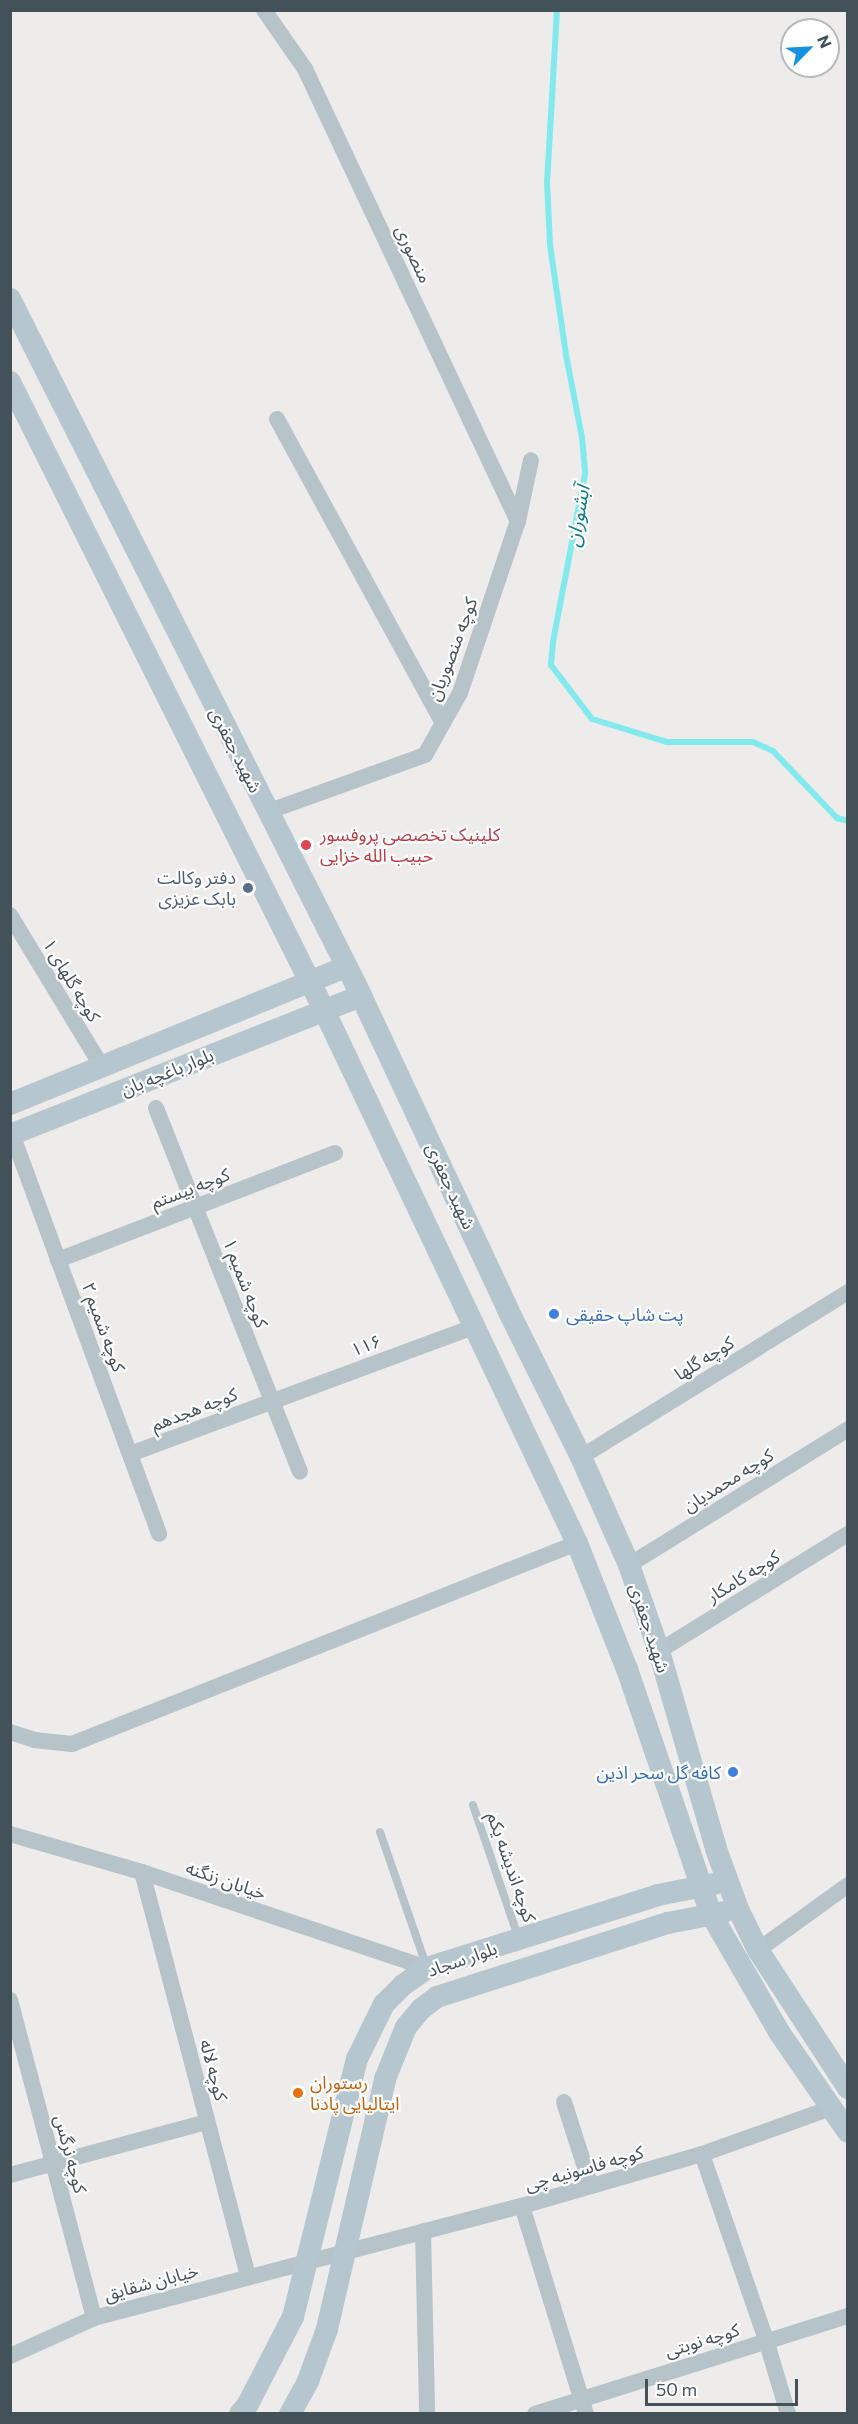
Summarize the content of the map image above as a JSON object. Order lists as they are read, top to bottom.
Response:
{
  "streets": {
    "main road": ["شهید جعفری", "بلوار باغچه بان", "بلوار سجاد"],
    "street": [
      "منصوری",
      "کوچه منصوریان",
      "کوچه گلهای ۱",
      "کوچه بیستم",
      "کوچه شمیم ۱",
      "کوچه شمیم ۲",
      "۱۱۶",
      "کوچه گلها",
      "کوچه هجدهم",
      "کوچه محمدیان",
      "کوچه کامکار",
      "خیابان زنگنه",
      "کوچه لاله",
      "کوچه نرگس",
      "کوچه فاسونیه چی",
      "خیابان شقایق",
      "کوچه نوبتی"
    ],
    "lane": ["کوچه اندیشه یکم"]
  },
  "crossings": [
    ["منصوری", "کوچه منصوریان"],
    ["کوچه منصوریان", "شهید جعفری"],
    ["شهید جعفری", "بلوار باغچه بان"],
    ["شهید جعفری", "۱۱۶"],
    ["شهید جعفری", "کوچه گلها"],
    ["شهید جعفری", "کوچه محمدیان"],
    ["شهید جعفری", "کوچه کامکار"],
    ["شهید جعفری", "بلوار سجاد"],
    ["شهید جعفری", "کوچه فاسونیه چی"],
    ["کوچه گلهای ۱", "بلوار باغچه بان"],
    ["بلوار باغچه بان", "کوچه شمیم ۲"],
    ["کوچه بیستم", "کوچه شمیم ۱"],
    ["کوچه بیستم", "کوچه شمیم ۲"],
    ["کوچه شمیم ۱", "۱۱۶"],
    ["کوچه شمیم ۱", "کوچه هجدهم"],
    ["کوچه شمیم ۲", "کوچه هجدهم"],
    ["۱۱۶", "کوچه هجدهم"],
    ["کوچه اندیشه یکم", "بلوار سجاد"],
    ["خیابان زنگنه", "بلوار سجاد"],
    ["خیابان زنگنه", "کوچه لاله"],
    ["بلوار سجاد", "کوچه فاسونیه چی"],
    ["بلوار سجاد", "خیابان شقایق"],
    ["کوچه لاله", "خیابان شقایق"],
    ["کوچه نرگس", "خیابان شقایق"],
    ["کوچه فاسونیه چی", "خیابان شقایق"]
  ],
  "water": ["آبشوران"],
  "places": [
    "کلینیک تخصصی پروفسور حبیب الله خزایی",
    "دفتر وکالت بابک عزیزی",
    "پت شاپ حقیقی",
    "کافه گل سحر اذین",
    "رستوران ایتالیایی پادنا"
  ],
  "scale_bar": "50 m",
  "north": "top right"
}
